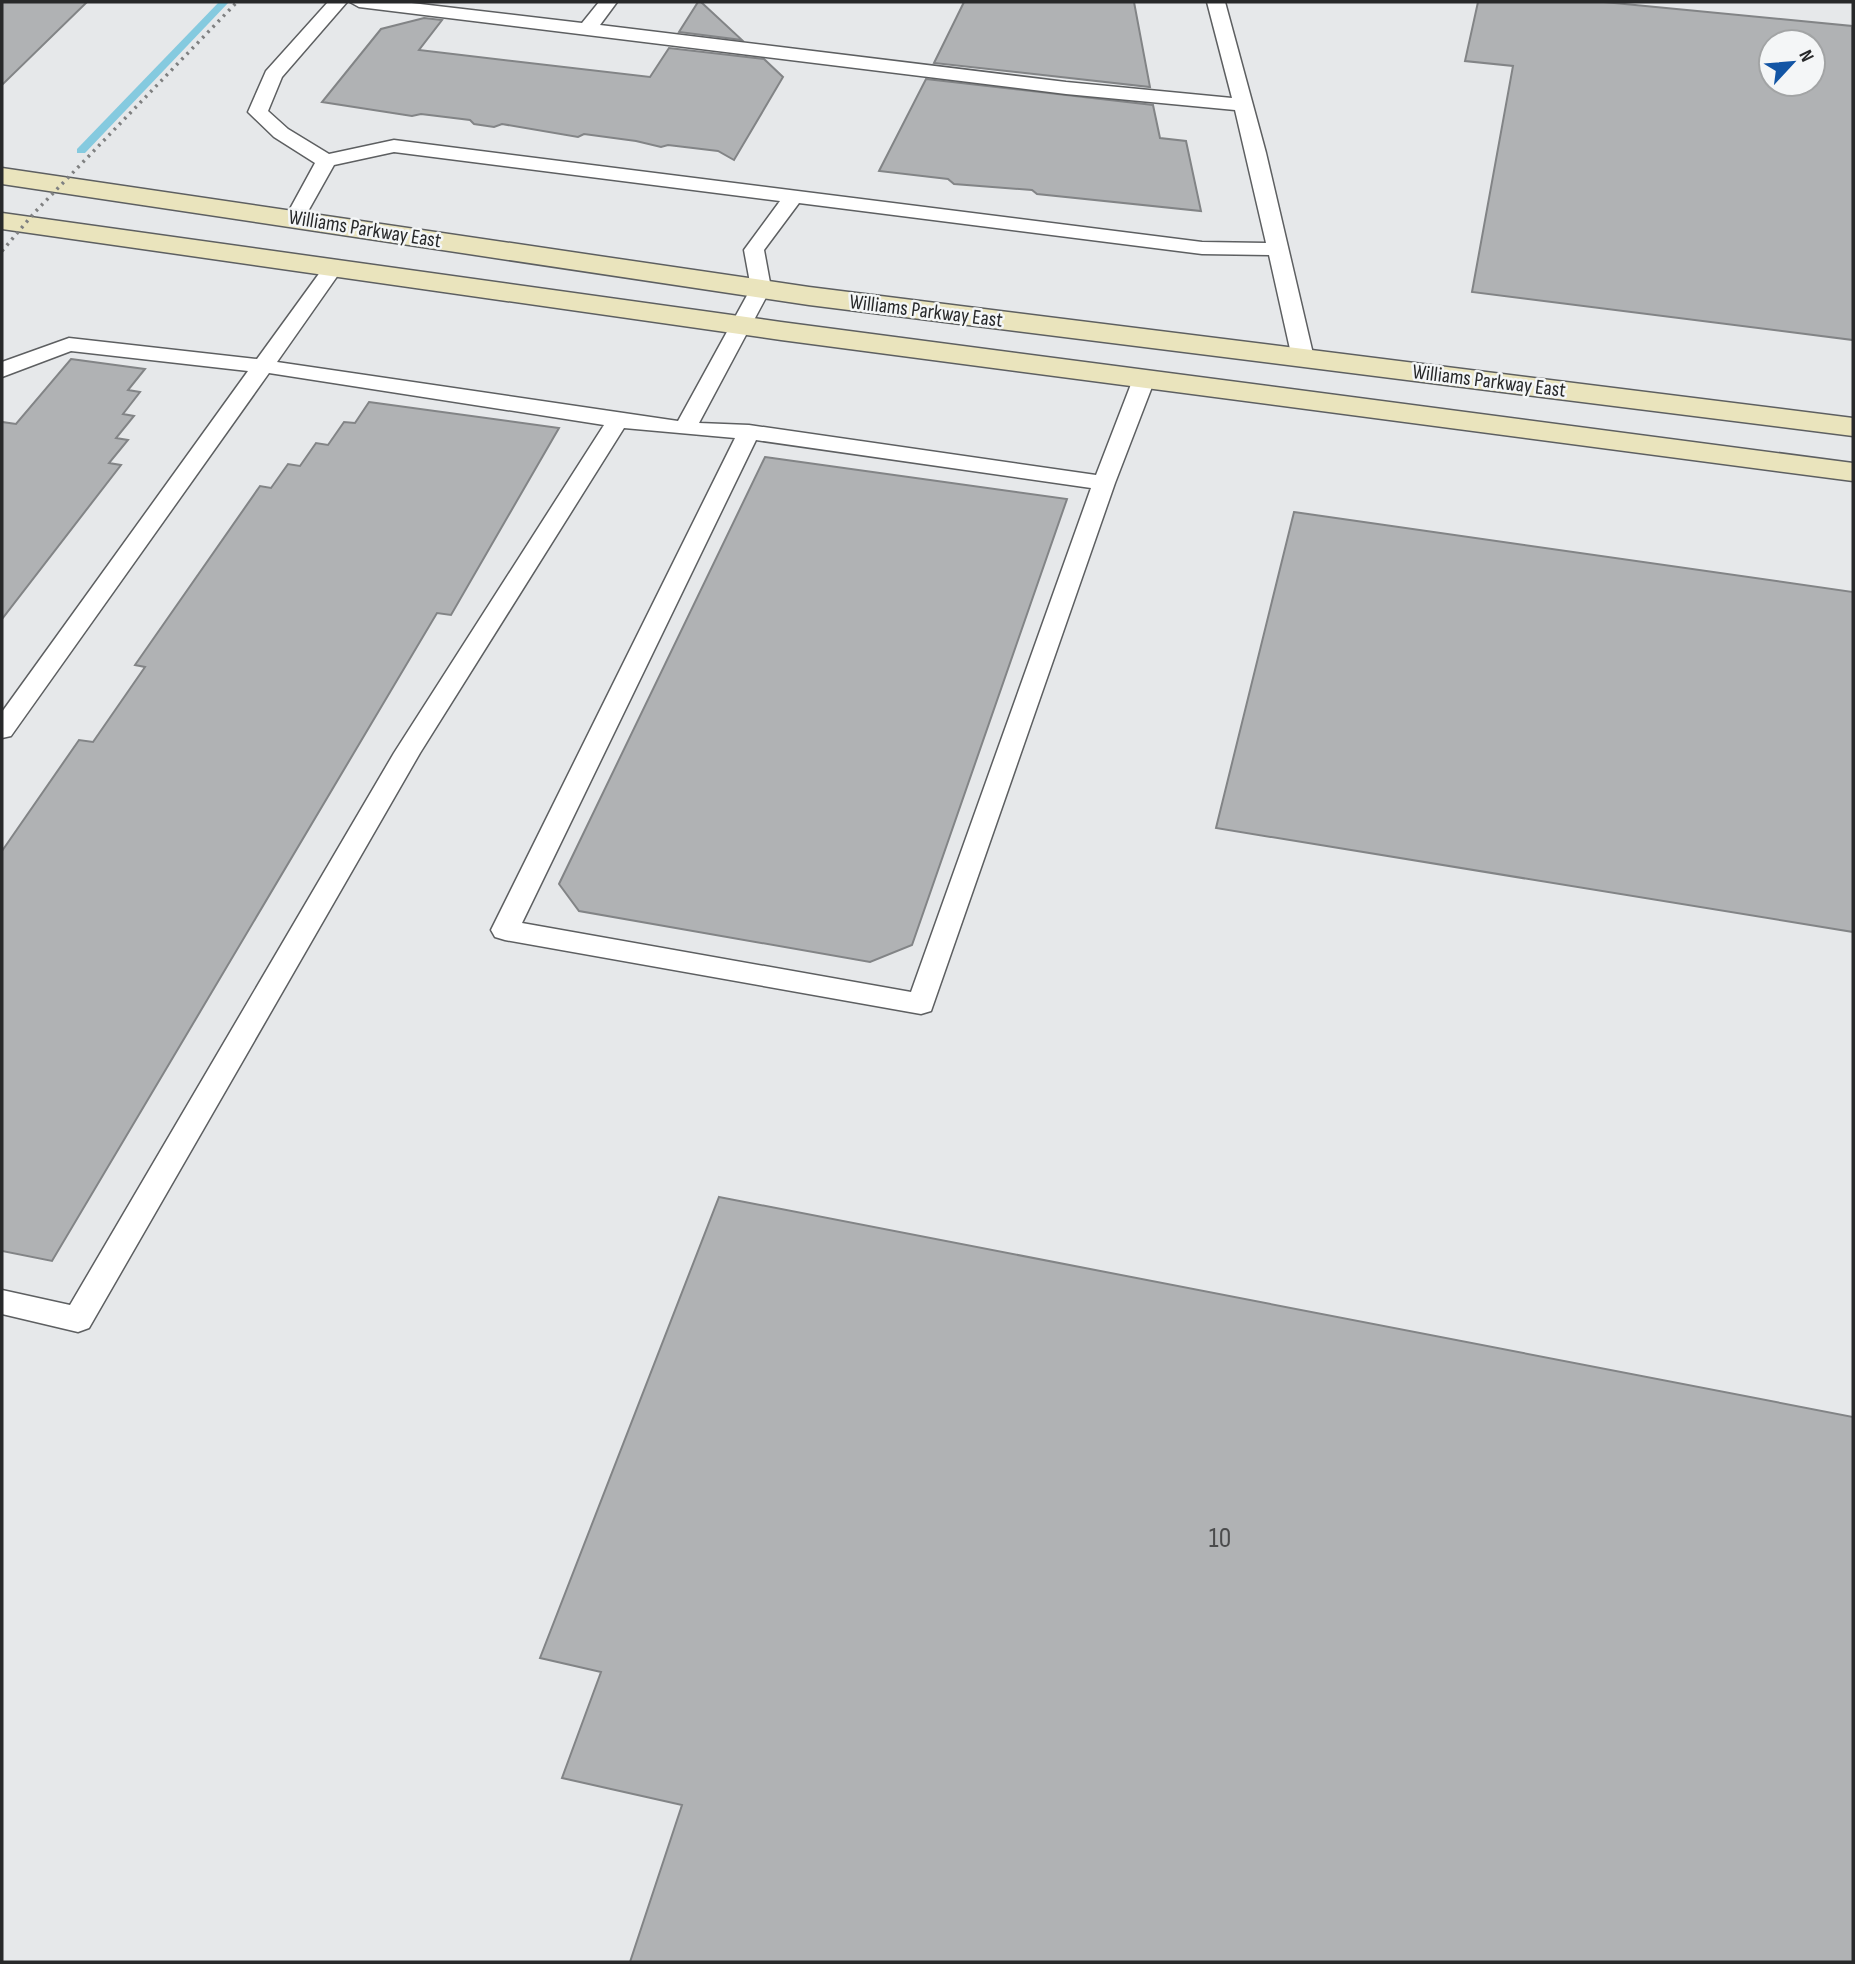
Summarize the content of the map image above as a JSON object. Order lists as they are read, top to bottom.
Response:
{
  "streets": {
    "main road": ["Williams Parkway East"]
  },
  "house_numbers": ["10"],
  "north": "top right"
}
